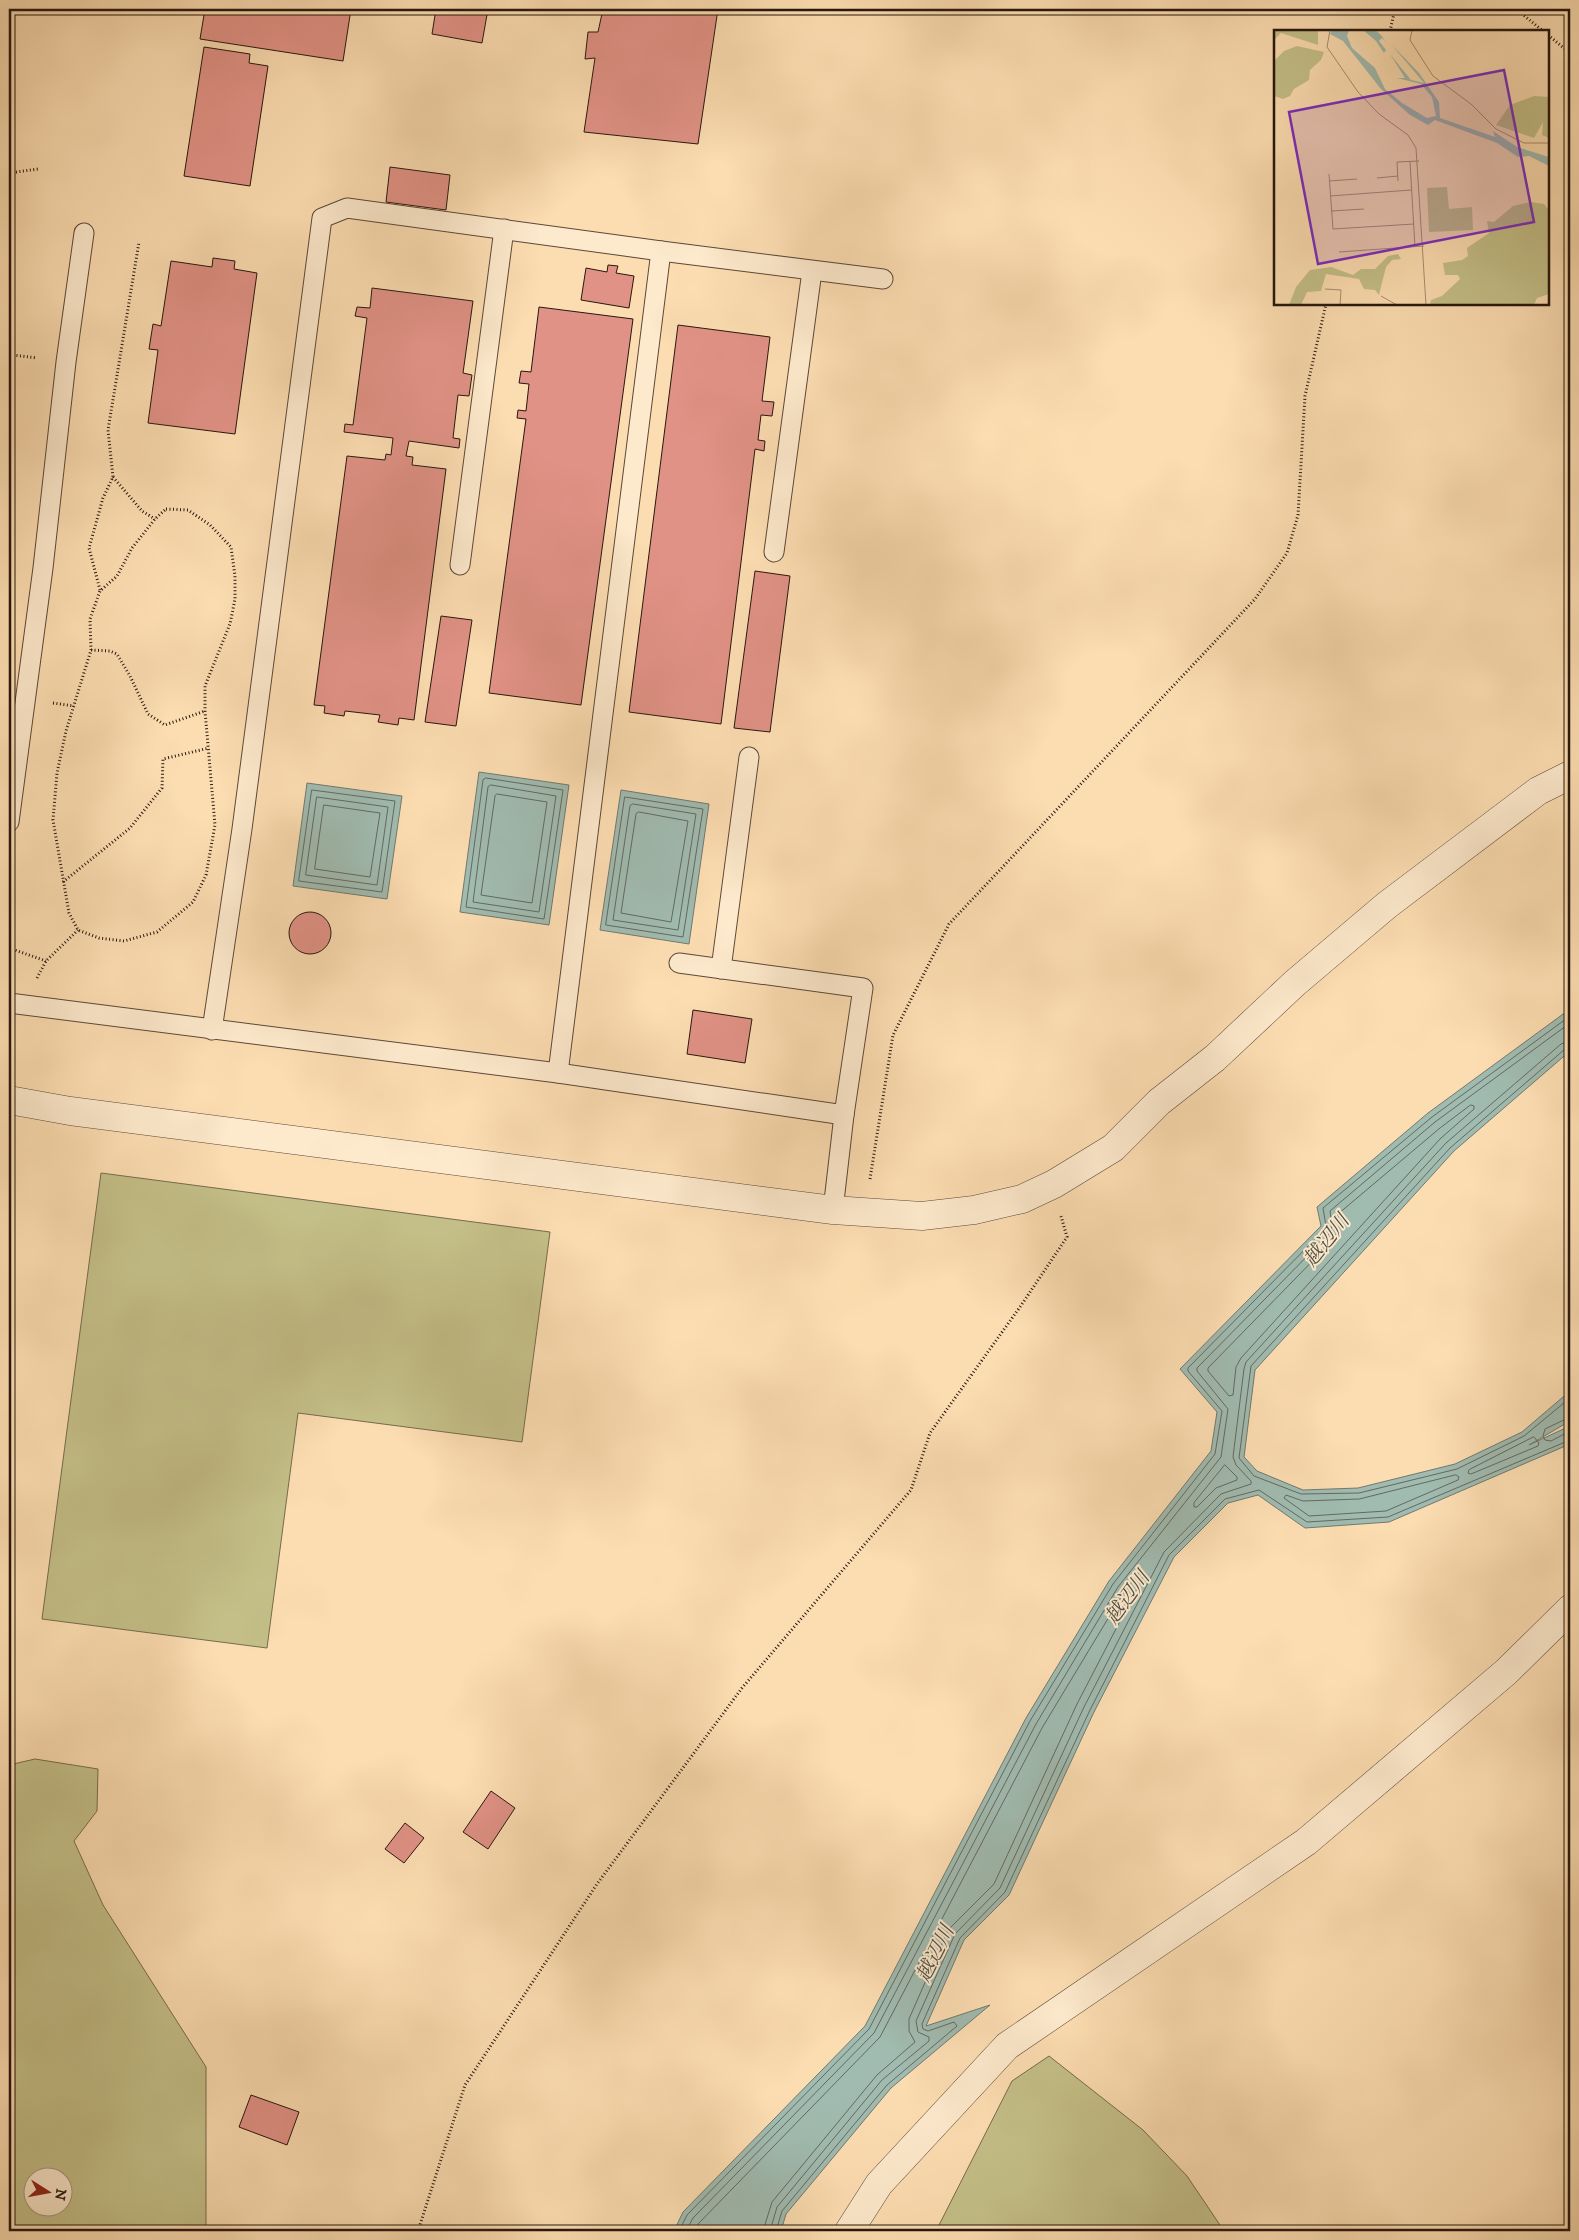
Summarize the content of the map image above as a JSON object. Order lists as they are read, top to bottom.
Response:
{
  "water": ["越辺川"],
  "north": "right"
}
